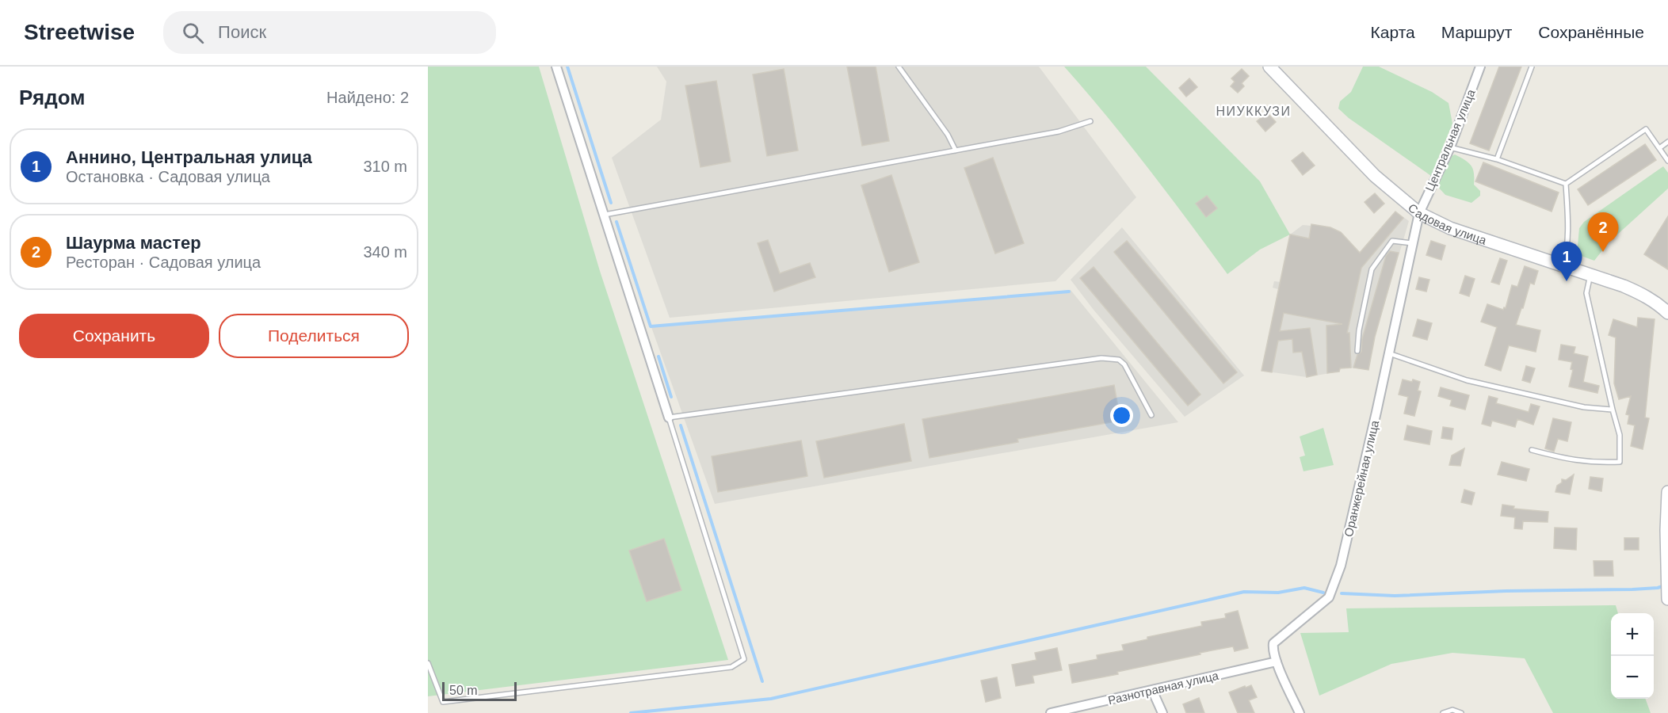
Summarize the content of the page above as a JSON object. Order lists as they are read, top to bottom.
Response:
{
  "streets": {
    "main road": ["Садовая улица"],
    "street": ["Центральная улица", "Оранжерейная улица", "Разнотравная улица"]
  },
  "crossings": [
    ["Центральная улица", "Садовая улица"],
    ["Центральная улица", "Оранжерейная улица"],
    ["Садовая улица", "Оранжерейная улица"],
    ["Оранжерейная улица", "Разнотравная улица"]
  ],
  "districts": ["НИУККУЗИ"],
  "scale_bar": "50 m",
  "page": {
    "header": "Streetwise",
    "search": "Поиск",
    "nav": ["Карта", "Маршрут", "Сохранённые"],
    "heading": ["Рядом", "Найдено: 2"],
    "list": [
      {
        "mark": "1",
        "name": "Аннино, Центральная улица",
        "note": "Остановка · Садовая улица",
        "value": "310 m"
      },
      {
        "mark": "2",
        "name": "Шаурма мастер",
        "note": "Ресторан · Садовая улица",
        "value": "340 m"
      }
    ],
    "pins": ["2", "1"],
    "buttons": ["Сохранить", "Поделиться"],
    "map_buttons": ["+", "−"],
    "scale": "50 m"
  }
}
